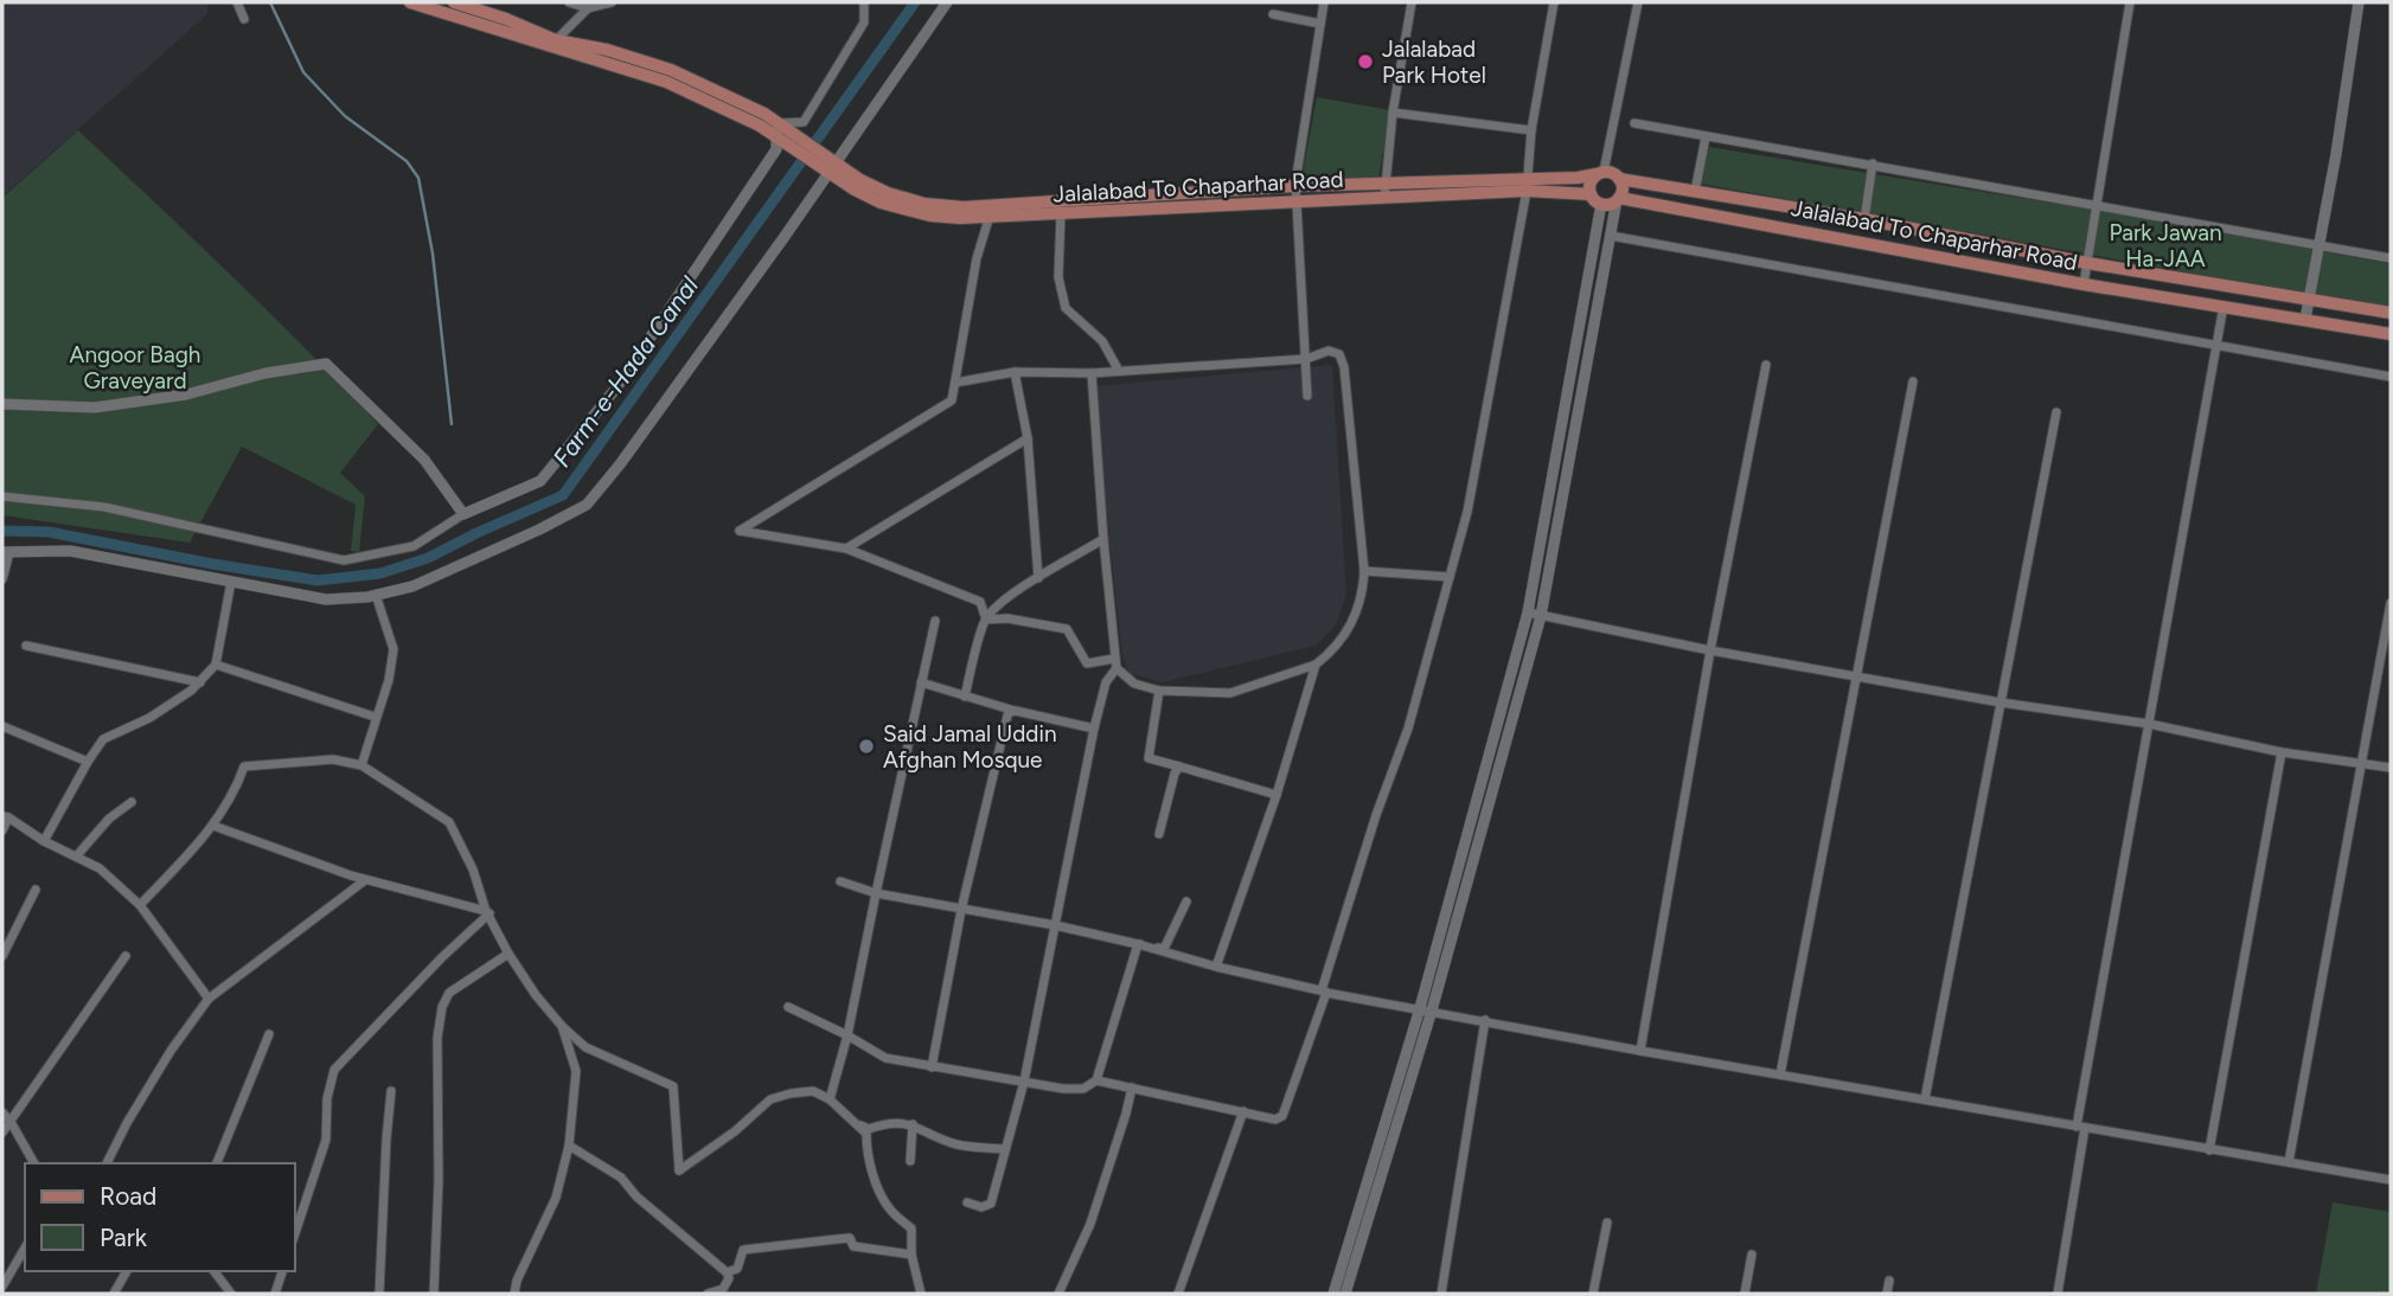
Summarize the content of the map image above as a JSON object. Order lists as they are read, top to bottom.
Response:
{
  "streets": {
    "main road": ["Jalalabad To Chaparhar Road"]
  },
  "water": ["Farm-e-Hada Canal"],
  "parks": ["Park Jawan Ha-JAA", "Angoor Bagh Graveyard"],
  "places": ["Jalalabad Park Hotel", "Said Jamal Uddin Afghan Mosque"],
  "legend": ["Road", "Park"]
}
